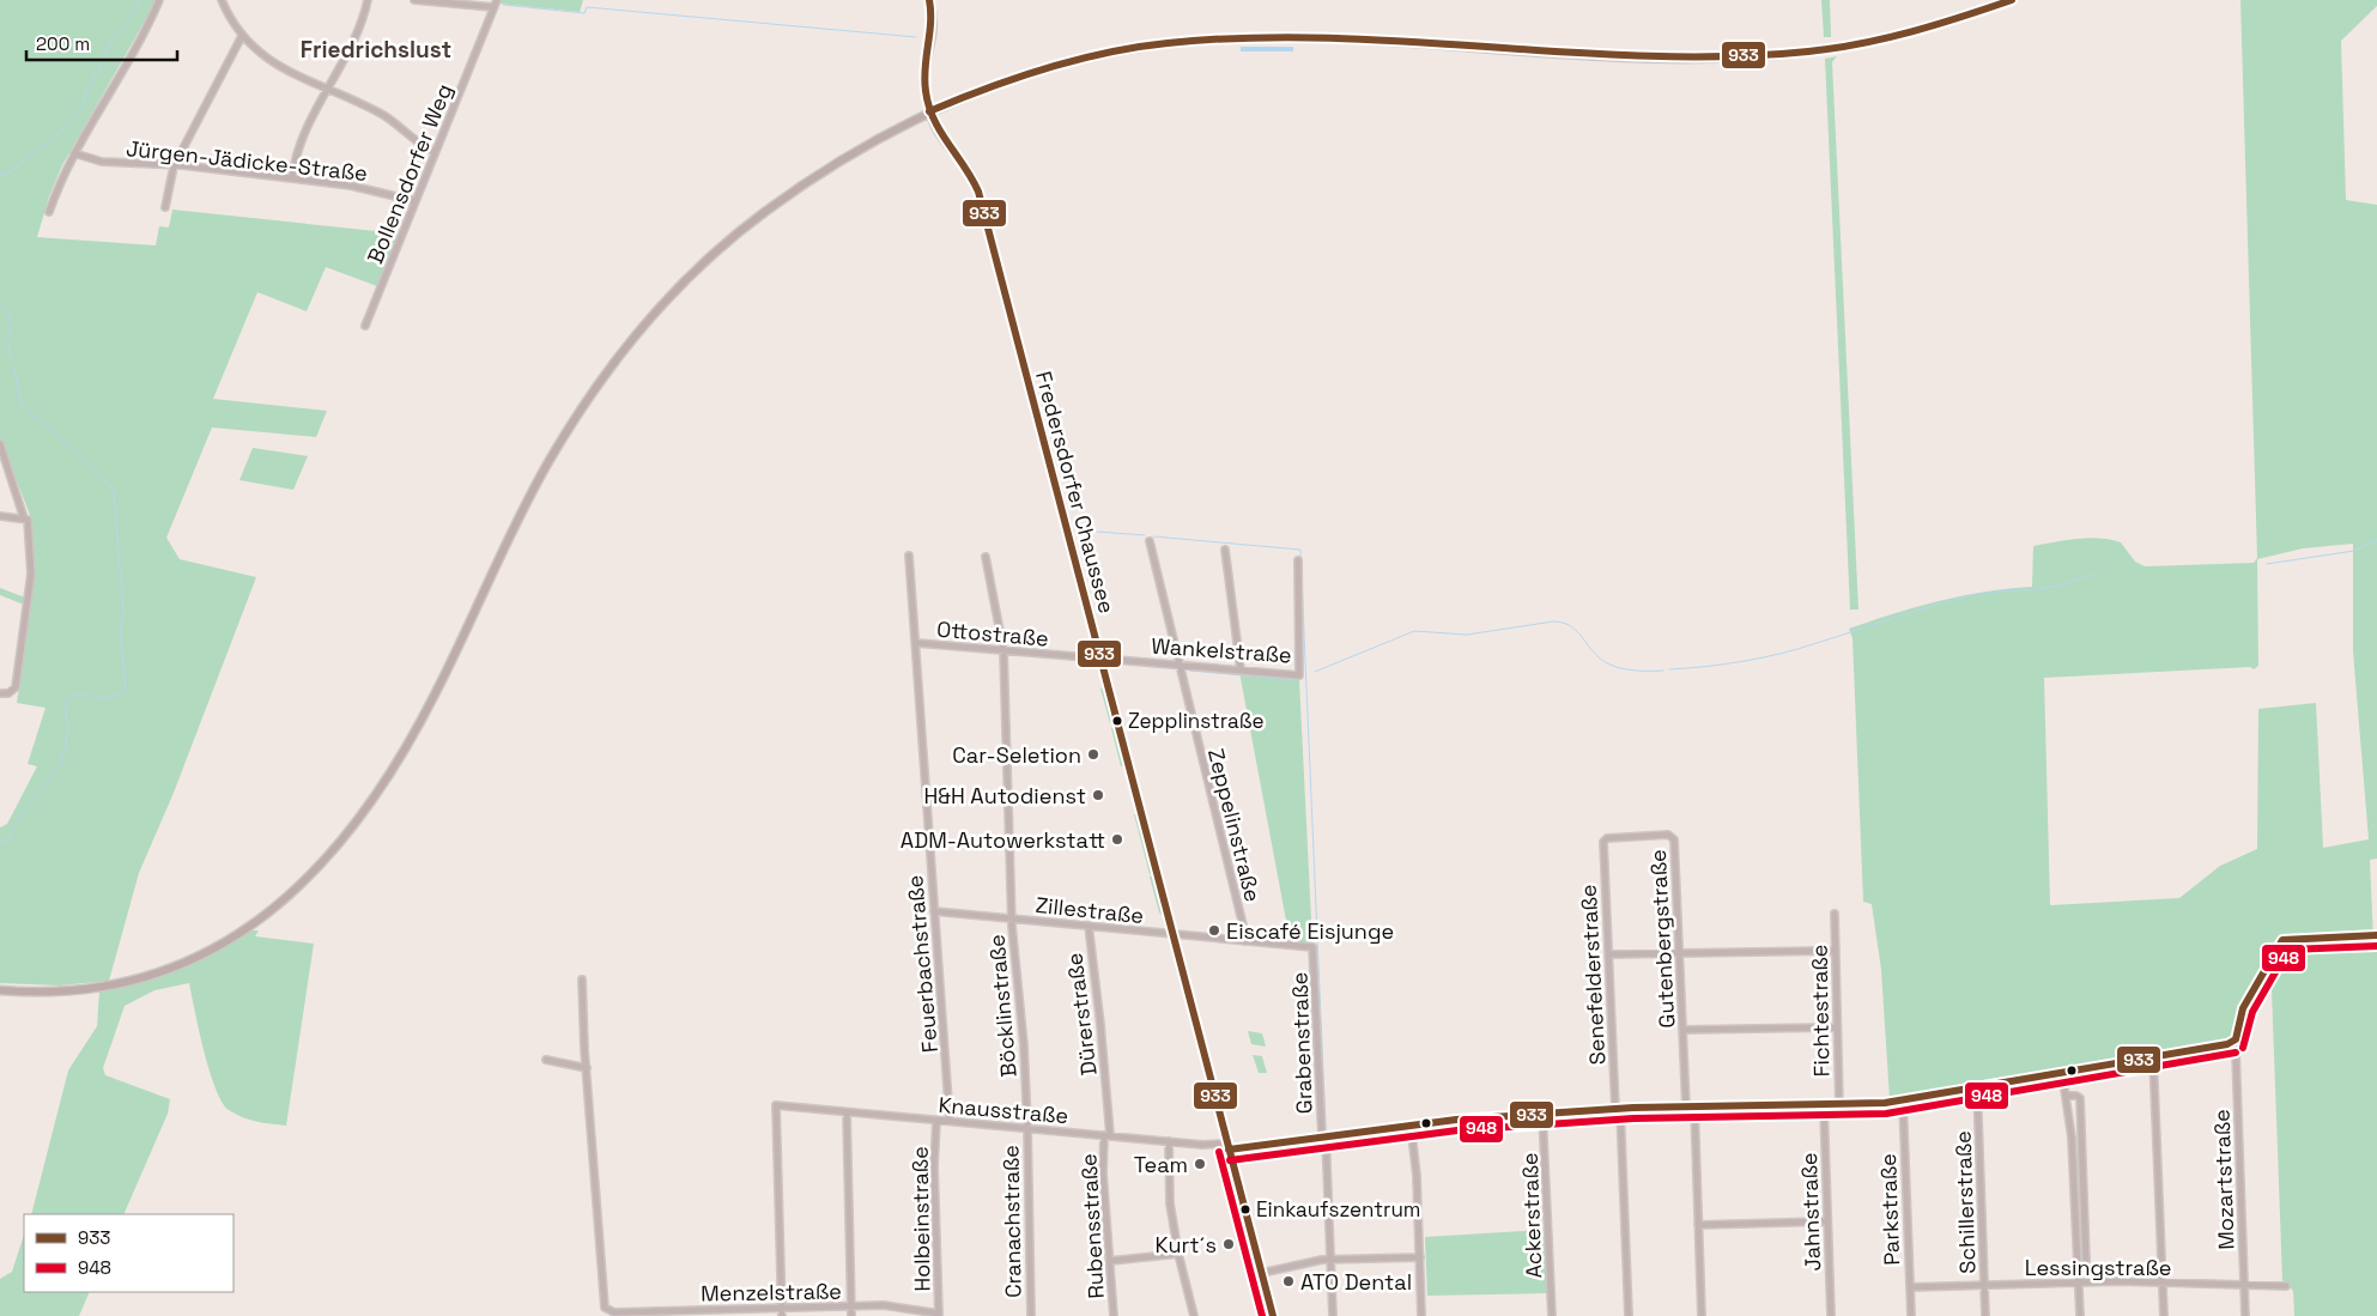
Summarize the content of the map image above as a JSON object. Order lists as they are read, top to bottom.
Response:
{
  "streets": {
    "main road": ["Fredersdorfer Chaussee"],
    "street": [
      "Jürgen-Jädicke-Straße",
      "Bollensdorfer Weg",
      "Ottostraße",
      "Wankelstraße",
      "Zeppelinstraße",
      "Zillestraße",
      "Gutenbergstraße",
      "Feuerbachstraße",
      "Senefelderstraße",
      "Böcklinstraße",
      "Fichtestraße",
      "Dürerstraße",
      "Grabenstraße",
      "Knausstraße",
      "Mozartstraße",
      "Schillerstraße",
      "Parkstraße",
      "Jahnstraße",
      "Ackerstraße",
      "Holbeinstraße",
      "Cranachstraße",
      "Rubensstraße",
      "Lessingstraße",
      "Menzelstraße"
    ]
  },
  "crossings": [
    ["Jürgen-Jädicke-Straße", "Bollensdorfer Weg"],
    ["Fredersdorfer Chaussee", "Ottostraße"],
    ["Fredersdorfer Chaussee", "Wankelstraße"],
    ["Fredersdorfer Chaussee", "Zillestraße"],
    ["Fredersdorfer Chaussee", "Knausstraße"],
    ["Ottostraße", "Wankelstraße"],
    ["Ottostraße", "Feuerbachstraße"],
    ["Ottostraße", "Böcklinstraße"],
    ["Wankelstraße", "Zeppelinstraße"],
    ["Zeppelinstraße", "Zillestraße"],
    ["Zillestraße", "Feuerbachstraße"],
    ["Zillestraße", "Böcklinstraße"],
    ["Zillestraße", "Dürerstraße"],
    ["Zillestraße", "Grabenstraße"],
    ["Gutenbergstraße", "Senefelderstraße"],
    ["Gutenbergstraße", "Knausstraße"],
    ["Feuerbachstraße", "Knausstraße"],
    ["Senefelderstraße", "Knausstraße"],
    ["Böcklinstraße", "Knausstraße"],
    ["Böcklinstraße", "Cranachstraße"],
    ["Fichtestraße", "Knausstraße"],
    ["Dürerstraße", "Knausstraße"],
    ["Dürerstraße", "Rubensstraße"],
    ["Grabenstraße", "Knausstraße"],
    ["Knausstraße", "Mozartstraße"],
    ["Knausstraße", "Schillerstraße"],
    ["Knausstraße", "Parkstraße"],
    ["Knausstraße", "Jahnstraße"],
    ["Knausstraße", "Ackerstraße"],
    ["Knausstraße", "Holbeinstraße"],
    ["Knausstraße", "Cranachstraße"],
    ["Knausstraße", "Rubensstraße"],
    ["Knausstraße", "Menzelstraße"],
    ["Mozartstraße", "Lessingstraße"],
    ["Schillerstraße", "Lessingstraße"],
    ["Parkstraße", "Lessingstraße"],
    ["Holbeinstraße", "Menzelstraße"]
  ],
  "districts": ["Friedrichslust"],
  "places": [
    "Zepplinstraße",
    "Car-Seletion",
    "H&H Autodienst",
    "ADM-Autowerkstatt",
    "Eiscafé Eisjunge",
    "Team",
    "Einkaufszentrum",
    "Kurt´s",
    "ATO Dental"
  ],
  "lines": ["transit line 933", "transit line 948"],
  "legend": ["933", "948"],
  "scale_bar": "200 m"
}
